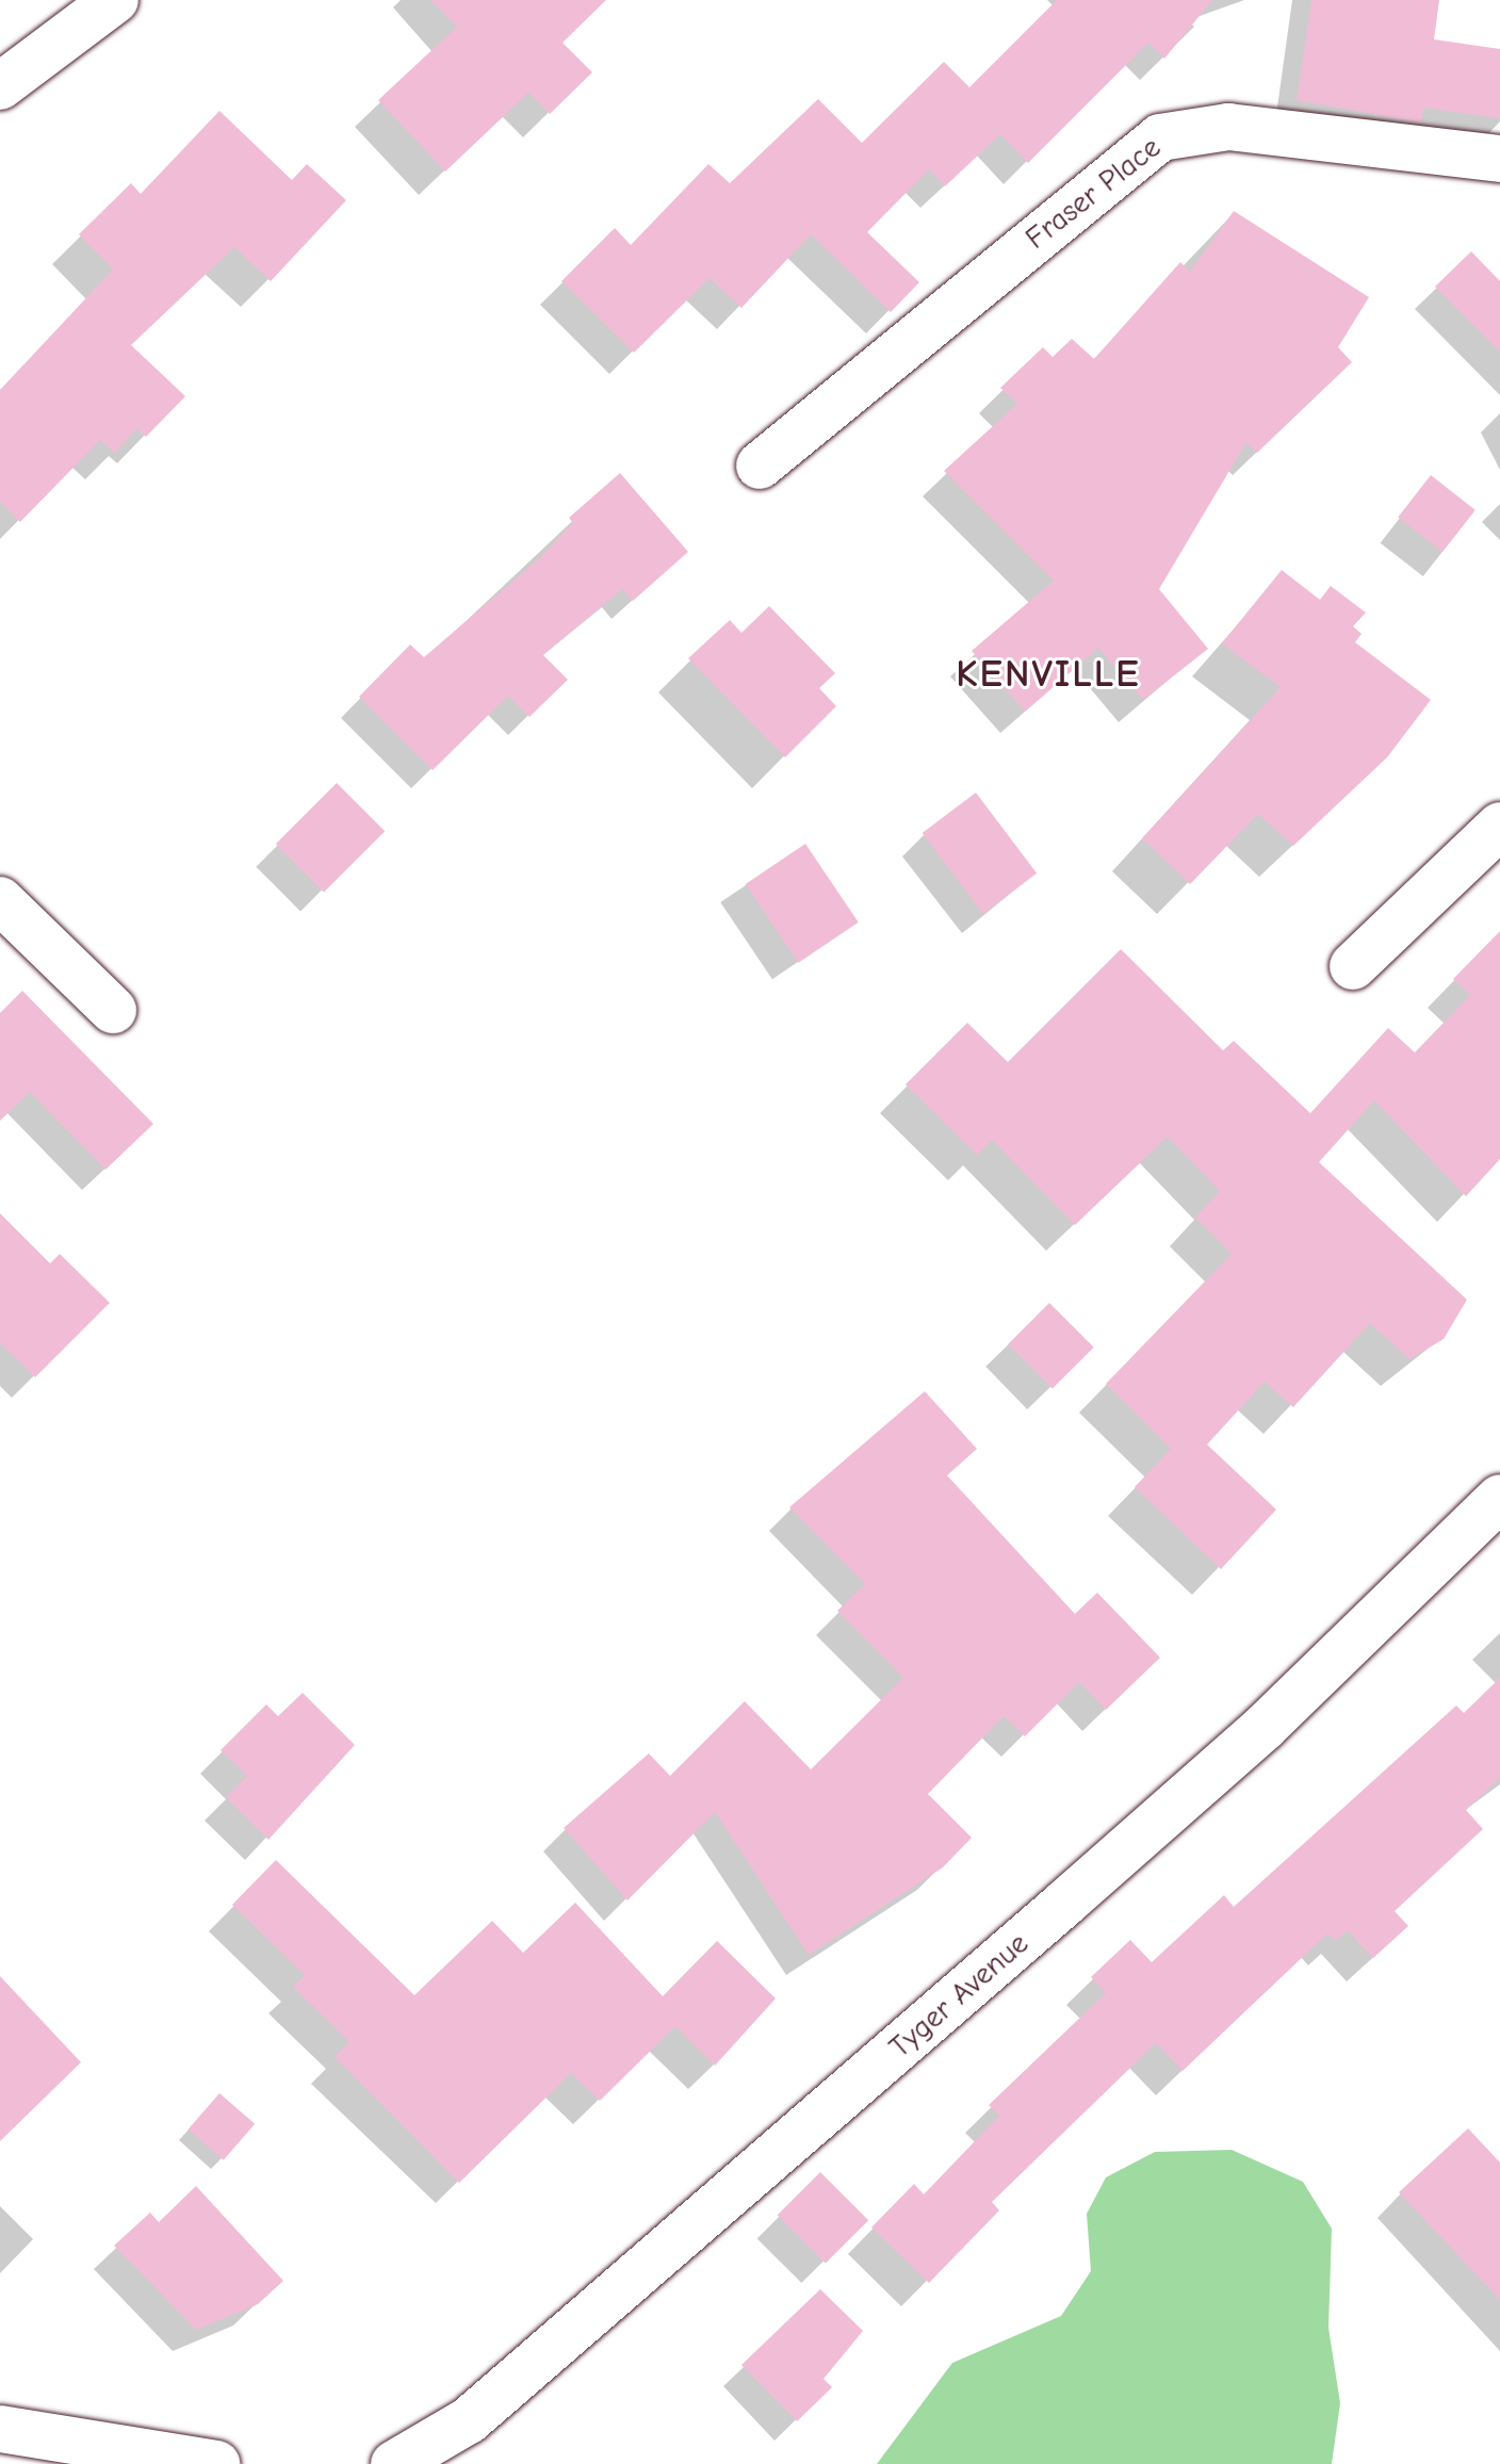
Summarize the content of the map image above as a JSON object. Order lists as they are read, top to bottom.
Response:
{
  "streets": {
    "street": ["Fraser Place", "Tyger Avenue"]
  },
  "districts": ["KENVILLE"]
}
